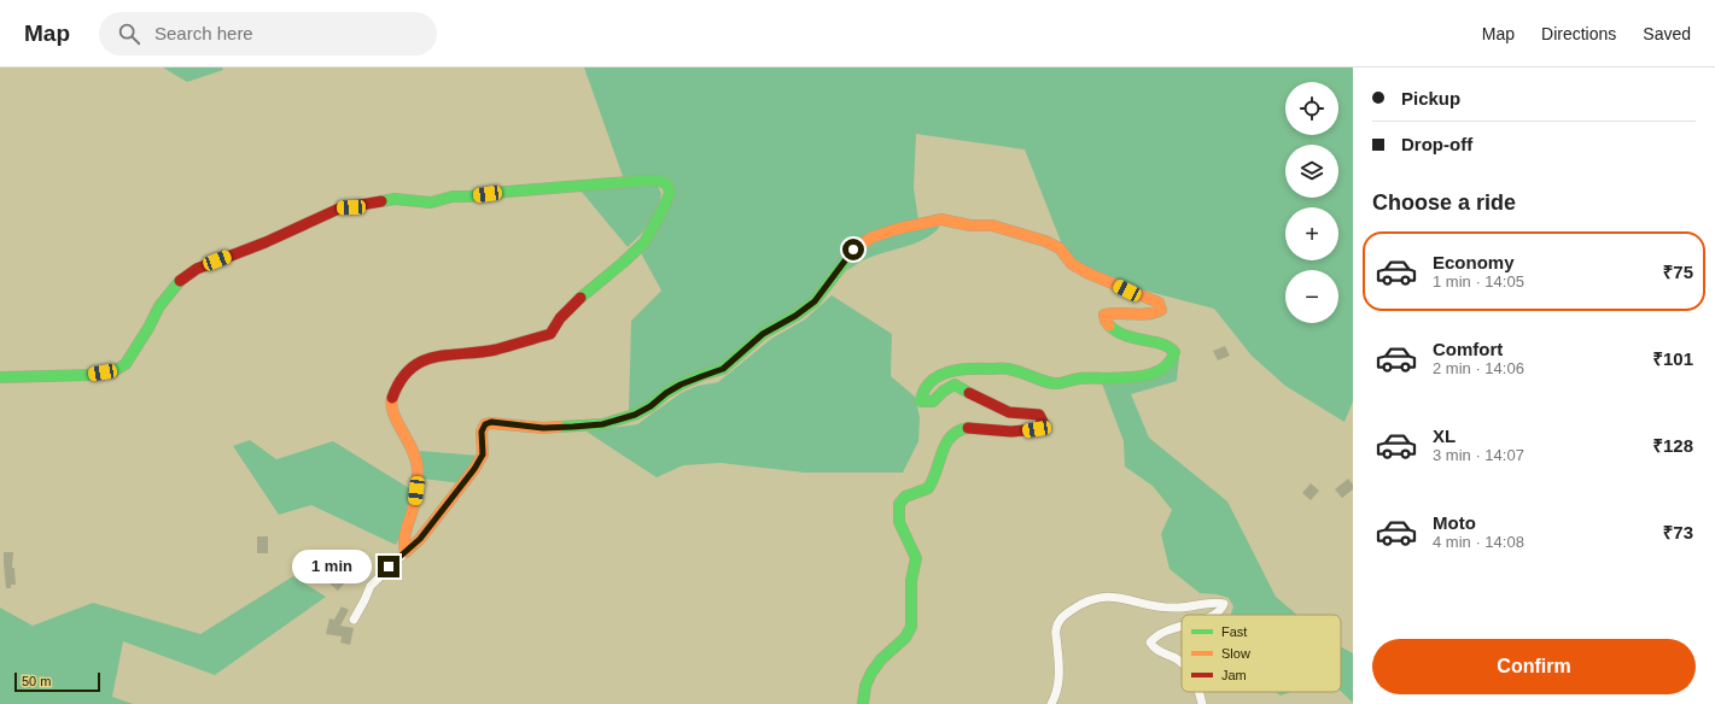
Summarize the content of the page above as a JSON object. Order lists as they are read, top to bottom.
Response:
{
  "legend": ["Fast", "Slow", "Jam"],
  "scale_bar": "50 m",
  "page": {
    "header": "Map",
    "search": "Search here",
    "nav": ["Map", "Directions", "Saved"],
    "banner": ["Pickup", "Drop-off"],
    "map_buttons": ["+", "−"],
    "heading": "Choose a ride",
    "list": [
      {
        "name": "Economy",
        "note": "1 min · 14:05",
        "value": "₹75"
      },
      {
        "name": "Comfort",
        "note": "2 min · 14:06",
        "value": "₹101"
      },
      {
        "name": "XL",
        "note": "3 min · 14:07",
        "value": "₹128"
      },
      {
        "name": "Moto",
        "note": "4 min · 14:08",
        "value": "₹73"
      }
    ],
    "bubble": "1 min",
    "buttons": "Confirm",
    "scale": "50 m"
  }
}
